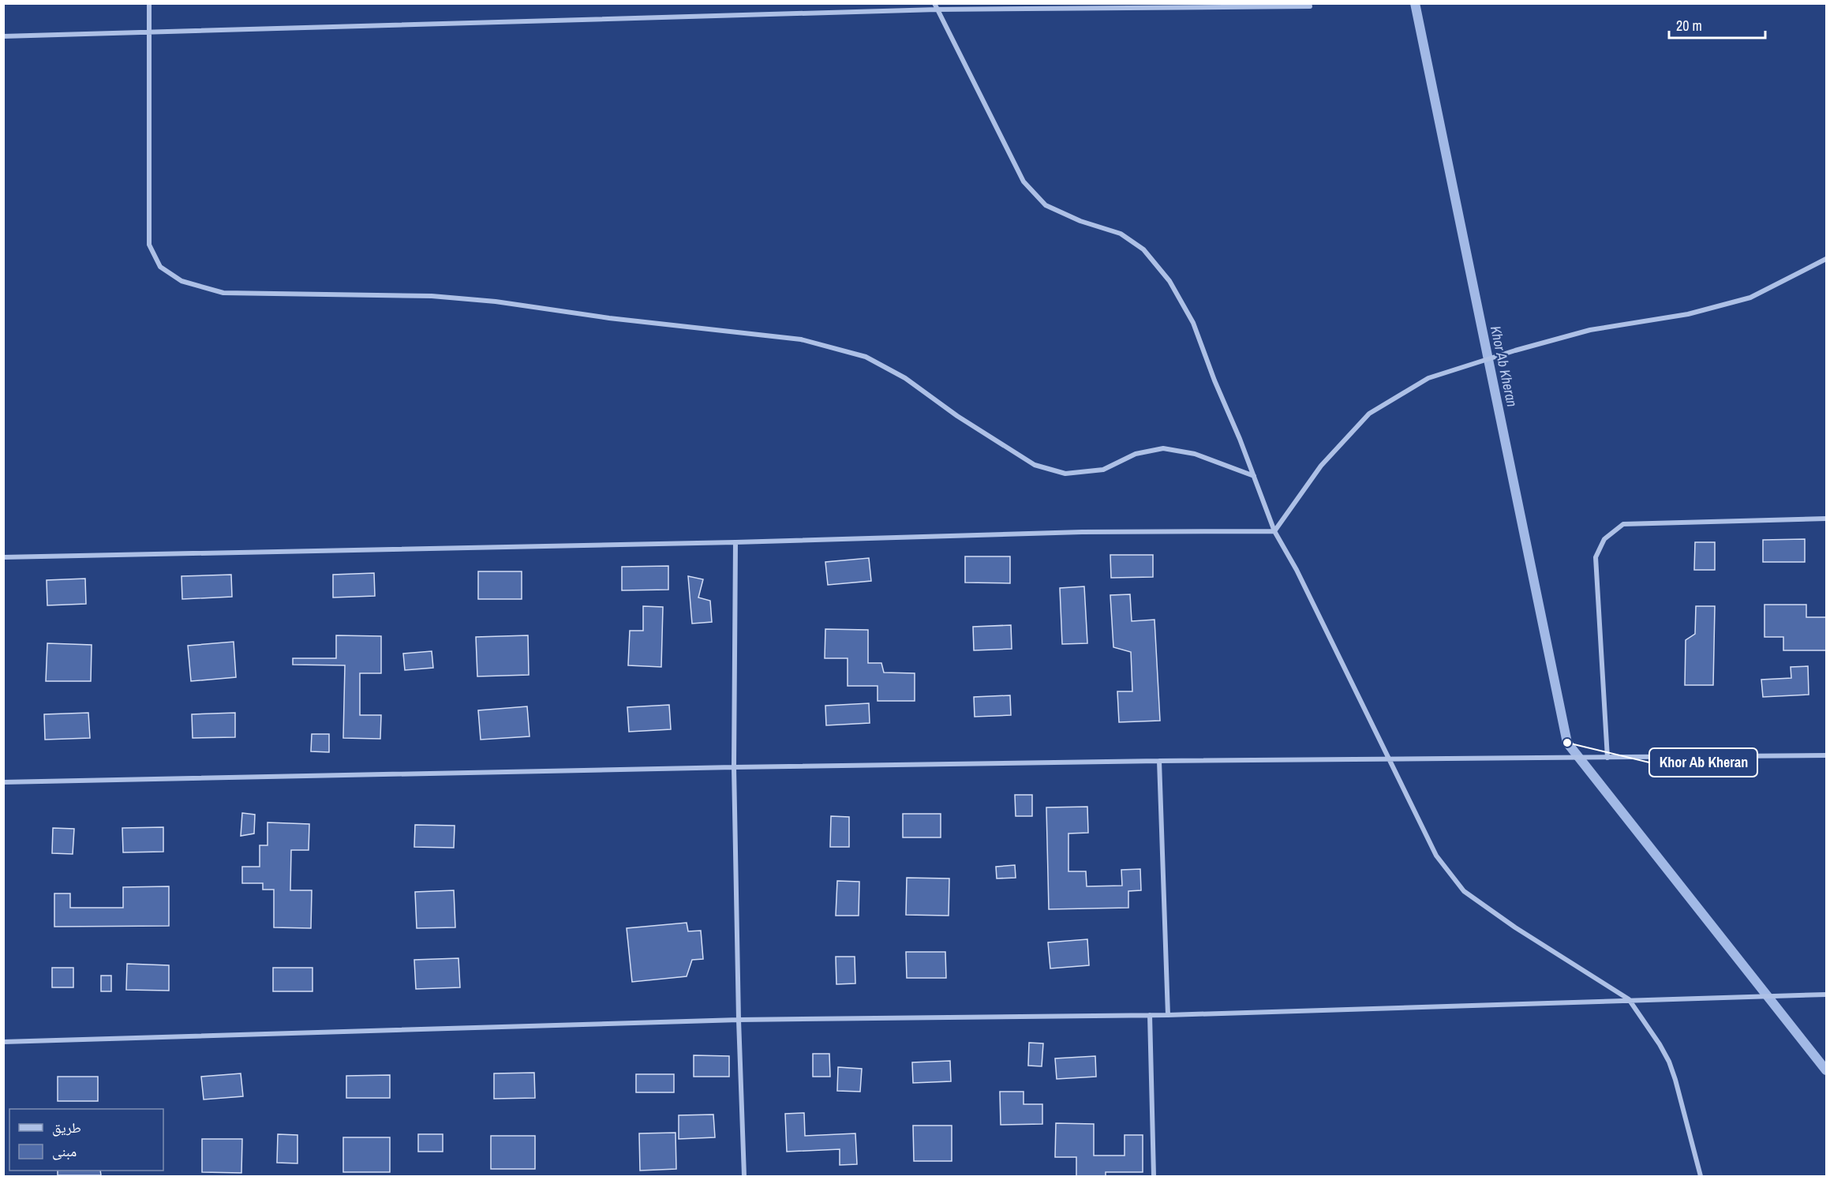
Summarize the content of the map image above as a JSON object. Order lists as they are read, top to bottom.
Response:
{
  "water": ["Khor Ab Kheran"],
  "places": ["Khor Ab Kheran"],
  "legend": ["طريق", "مبنى"],
  "scale_bar": "20 m"
}
